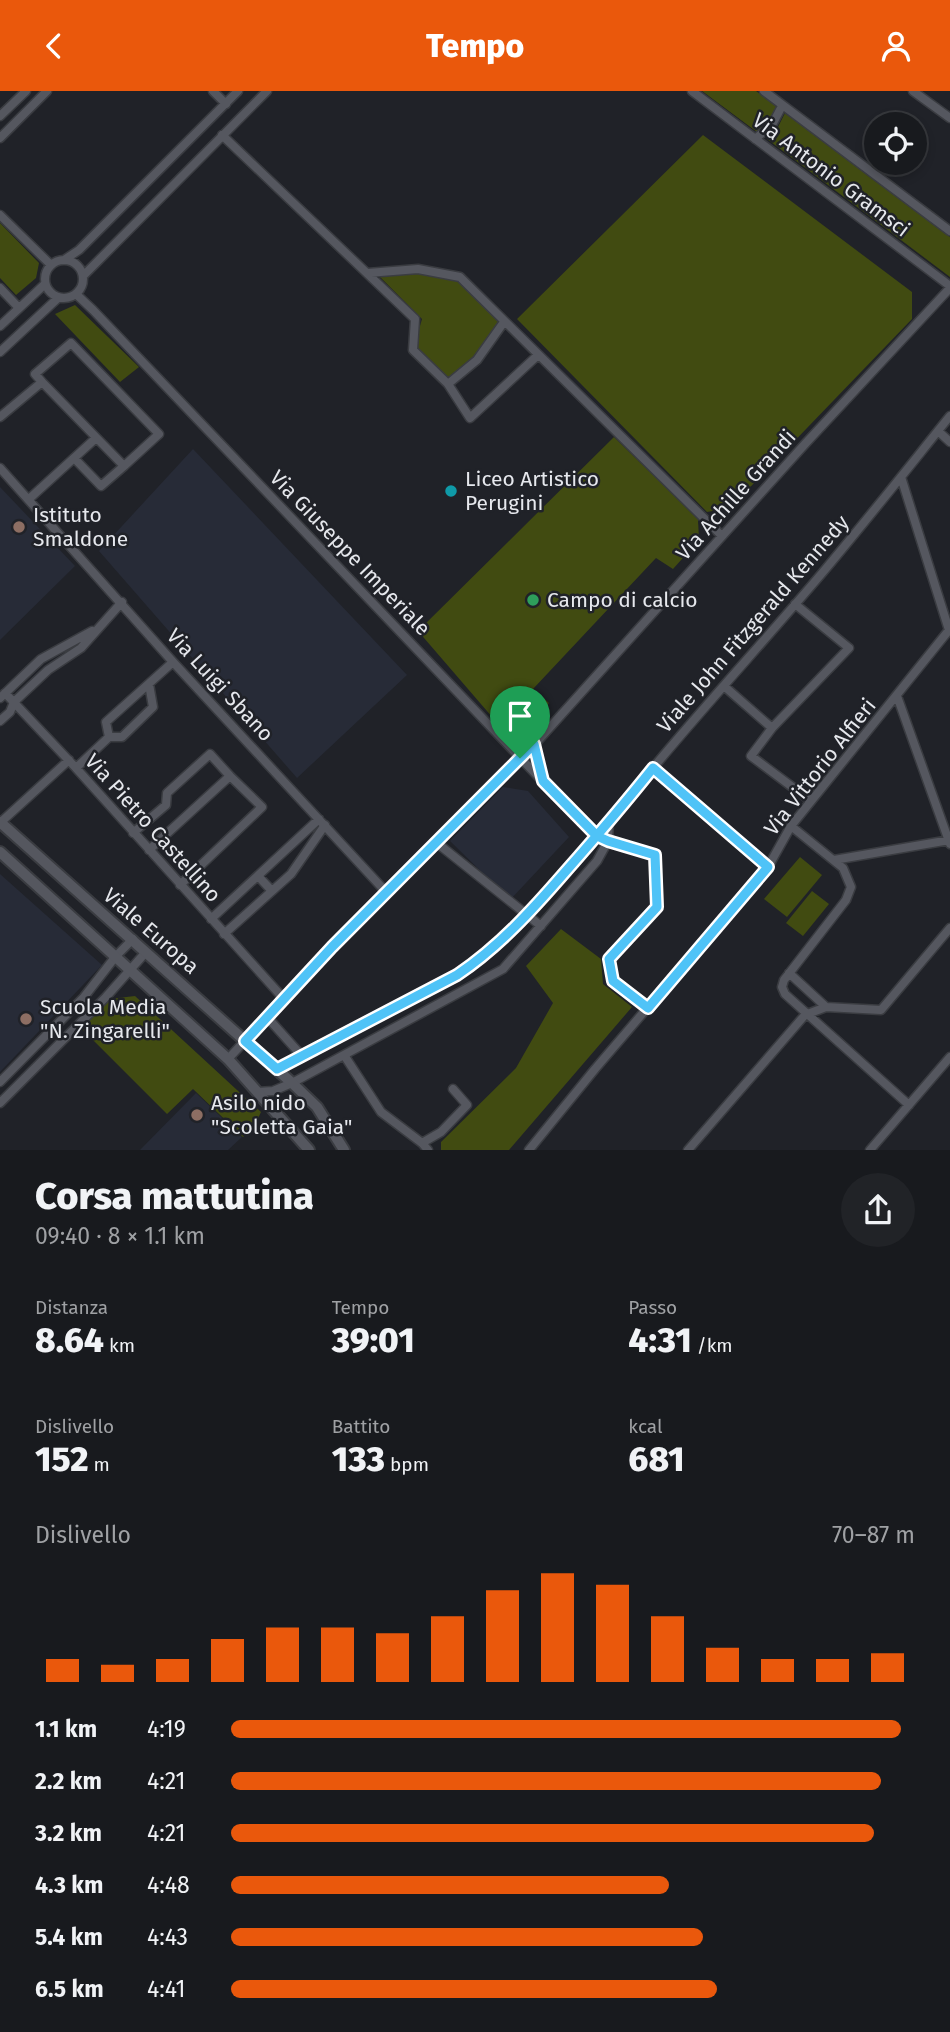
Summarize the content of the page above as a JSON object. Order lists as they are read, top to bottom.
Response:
{
  "streets": {
    "street": [
      "Via Antonio Gramsci",
      "Via Achille Grandi",
      "Via Giuseppe Imperiale",
      "Viale John Fitzgerald Kennedy",
      "Via Luigi Sbano",
      "Via Vittorio Alfieri",
      "Via Pietro Castellino",
      "Viale Europa"
    ]
  },
  "crossings": [
    ["Via Antonio Gramsci", "Via Achille Grandi"],
    ["Via Achille Grandi", "Via Giuseppe Imperiale"],
    ["Via Achille Grandi", "Via Luigi Sbano"],
    ["Via Achille Grandi", "Via Pietro Castellino"],
    ["Via Achille Grandi", "Viale Europa"],
    ["Via Giuseppe Imperiale", "Viale John Fitzgerald Kennedy"],
    ["Viale John Fitzgerald Kennedy", "Via Vittorio Alfieri"],
    ["Viale John Fitzgerald Kennedy", "Viale Europa"],
    ["Via Luigi Sbano", "Via Pietro Castellino"],
    ["Via Pietro Castellino", "Viale Europa"]
  ],
  "places": [
    "Liceo Artistico Perugini",
    "Istituto Smaldone",
    "Campo di calcio",
    "Scuola Media \"N. Zingarelli\"",
    "Asilo nido \"Scoletta Gaia\""
  ],
  "page": {
    "header": "Tempo",
    "heading": ["Corsa mattutina", "09:40 · 8 × 1.1 km"],
    "stats": [
      ["Distanza", "8.64 km"],
      ["Tempo", "39:01"],
      ["Passo", "4:31 /km"],
      ["Dislivello", "152 m"],
      ["Battito", "133 bpm"],
      ["kcal", "681"]
    ],
    "chart": ["Dislivello", "70–87 m"],
    "list": [
      {
        "name": "1.1 km",
        "note": "4:19"
      },
      {
        "name": "2.2 km",
        "note": "4:21"
      },
      {
        "name": "3.2 km",
        "note": "4:21"
      },
      {
        "name": "4.3 km",
        "note": "4:48"
      },
      {
        "name": "5.4 km",
        "note": "4:43"
      },
      {
        "name": "6.5 km",
        "note": "4:41"
      }
    ]
  }
}
